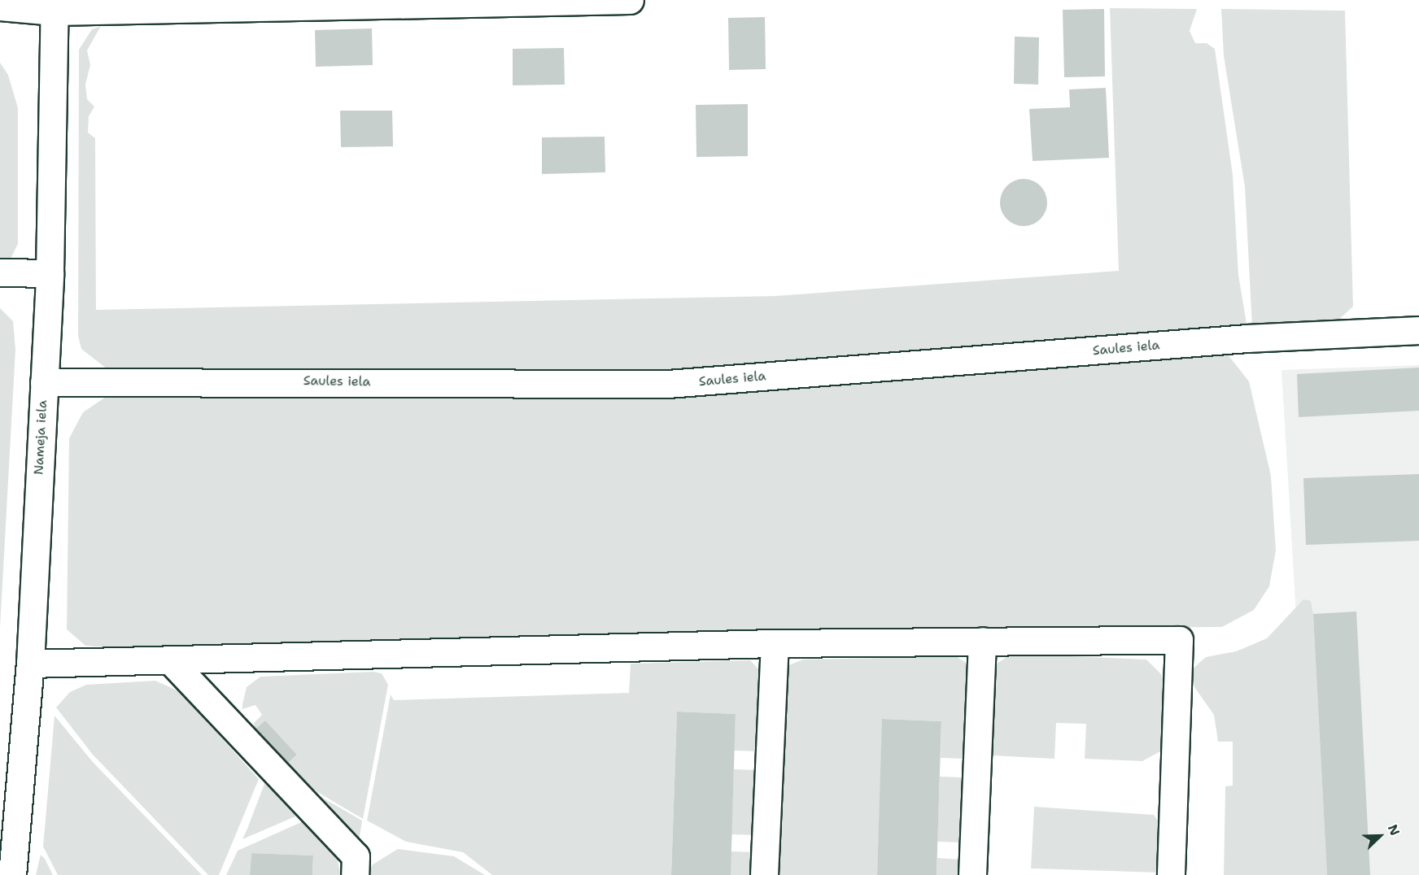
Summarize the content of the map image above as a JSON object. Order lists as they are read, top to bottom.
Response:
{
  "streets": {
    "street": ["Saules iela", "Nameja iela"]
  },
  "crossings": [
    ["Saules iela", "Nameja iela"]
  ],
  "north": "top right"
}
